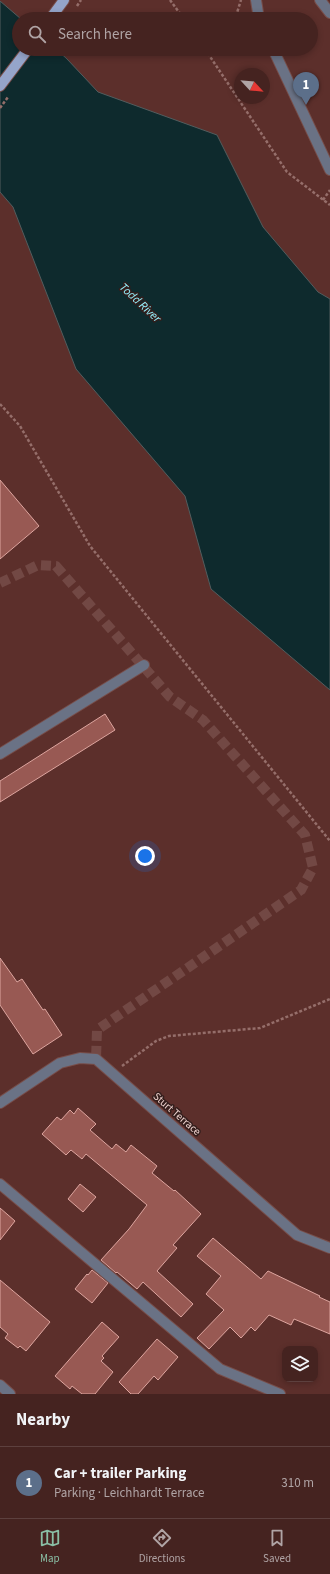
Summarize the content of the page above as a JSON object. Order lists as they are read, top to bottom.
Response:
{
  "streets": {
    "street": ["Sturt Terrace"]
  },
  "water": ["Todd River"],
  "north": "bottom right",
  "page": {
    "search": "Search here",
    "pins": "1",
    "heading": "Nearby",
    "list": [
      {
        "mark": "1",
        "name": "Car + trailer Parking",
        "note": "Parking · Leichhardt Terrace",
        "value": "310 m"
      }
    ],
    "nav": ["Map", "Directions", "Saved"]
  }
}
